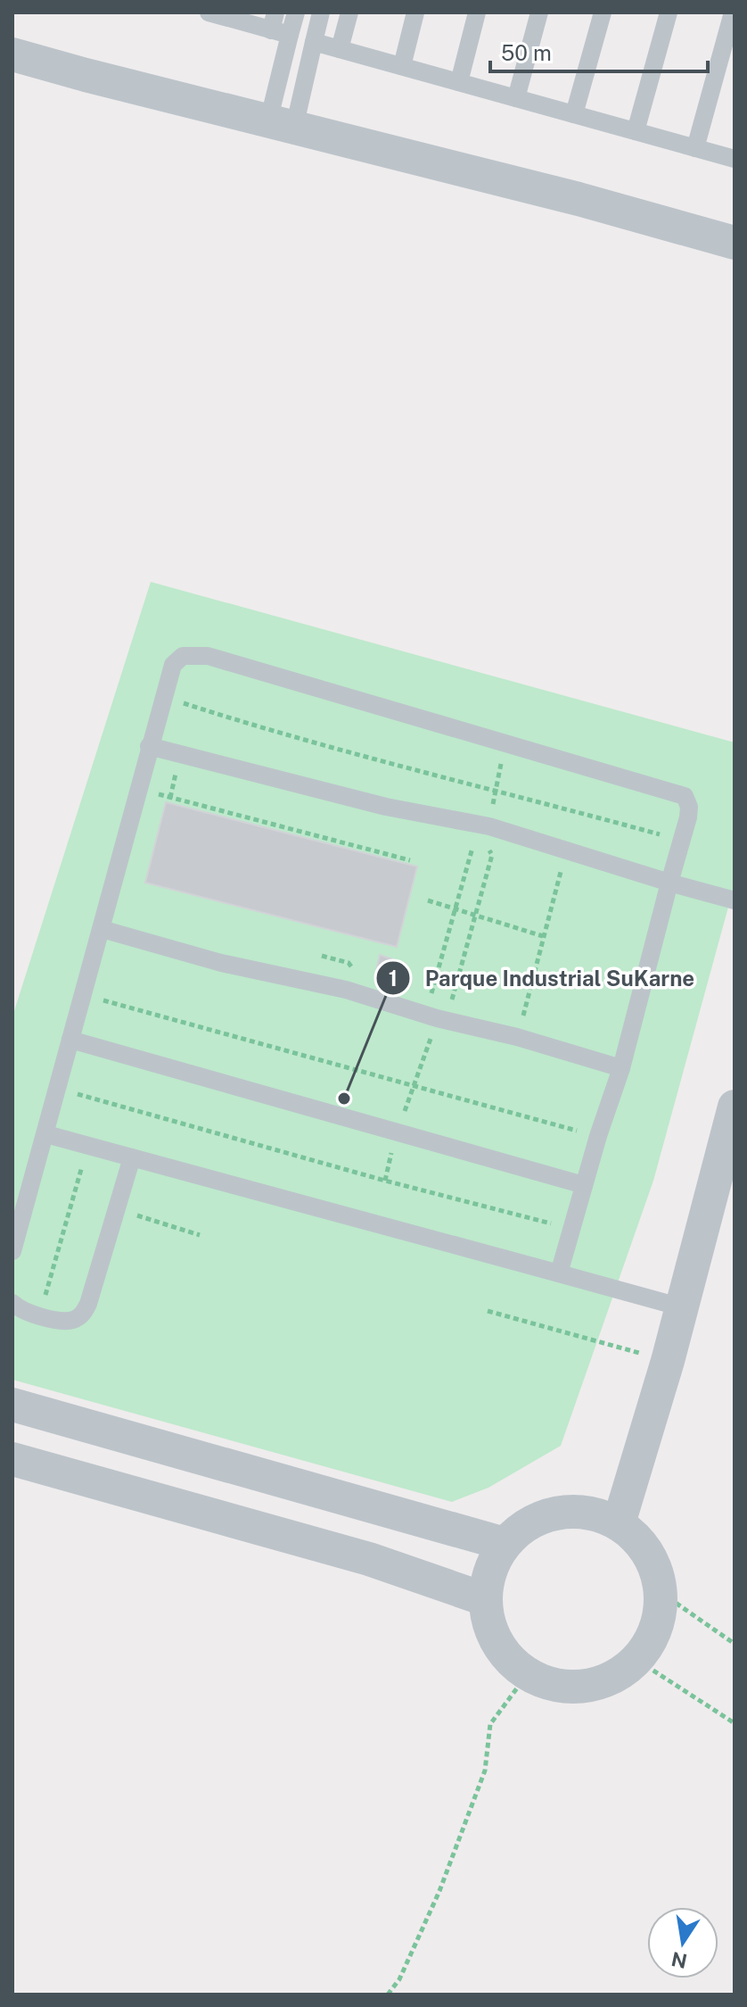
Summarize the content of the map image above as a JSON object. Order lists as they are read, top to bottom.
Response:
{
  "places": ["Parque Industrial SuKarne"],
  "scale_bar": "50 m",
  "north": "bottom"
}
